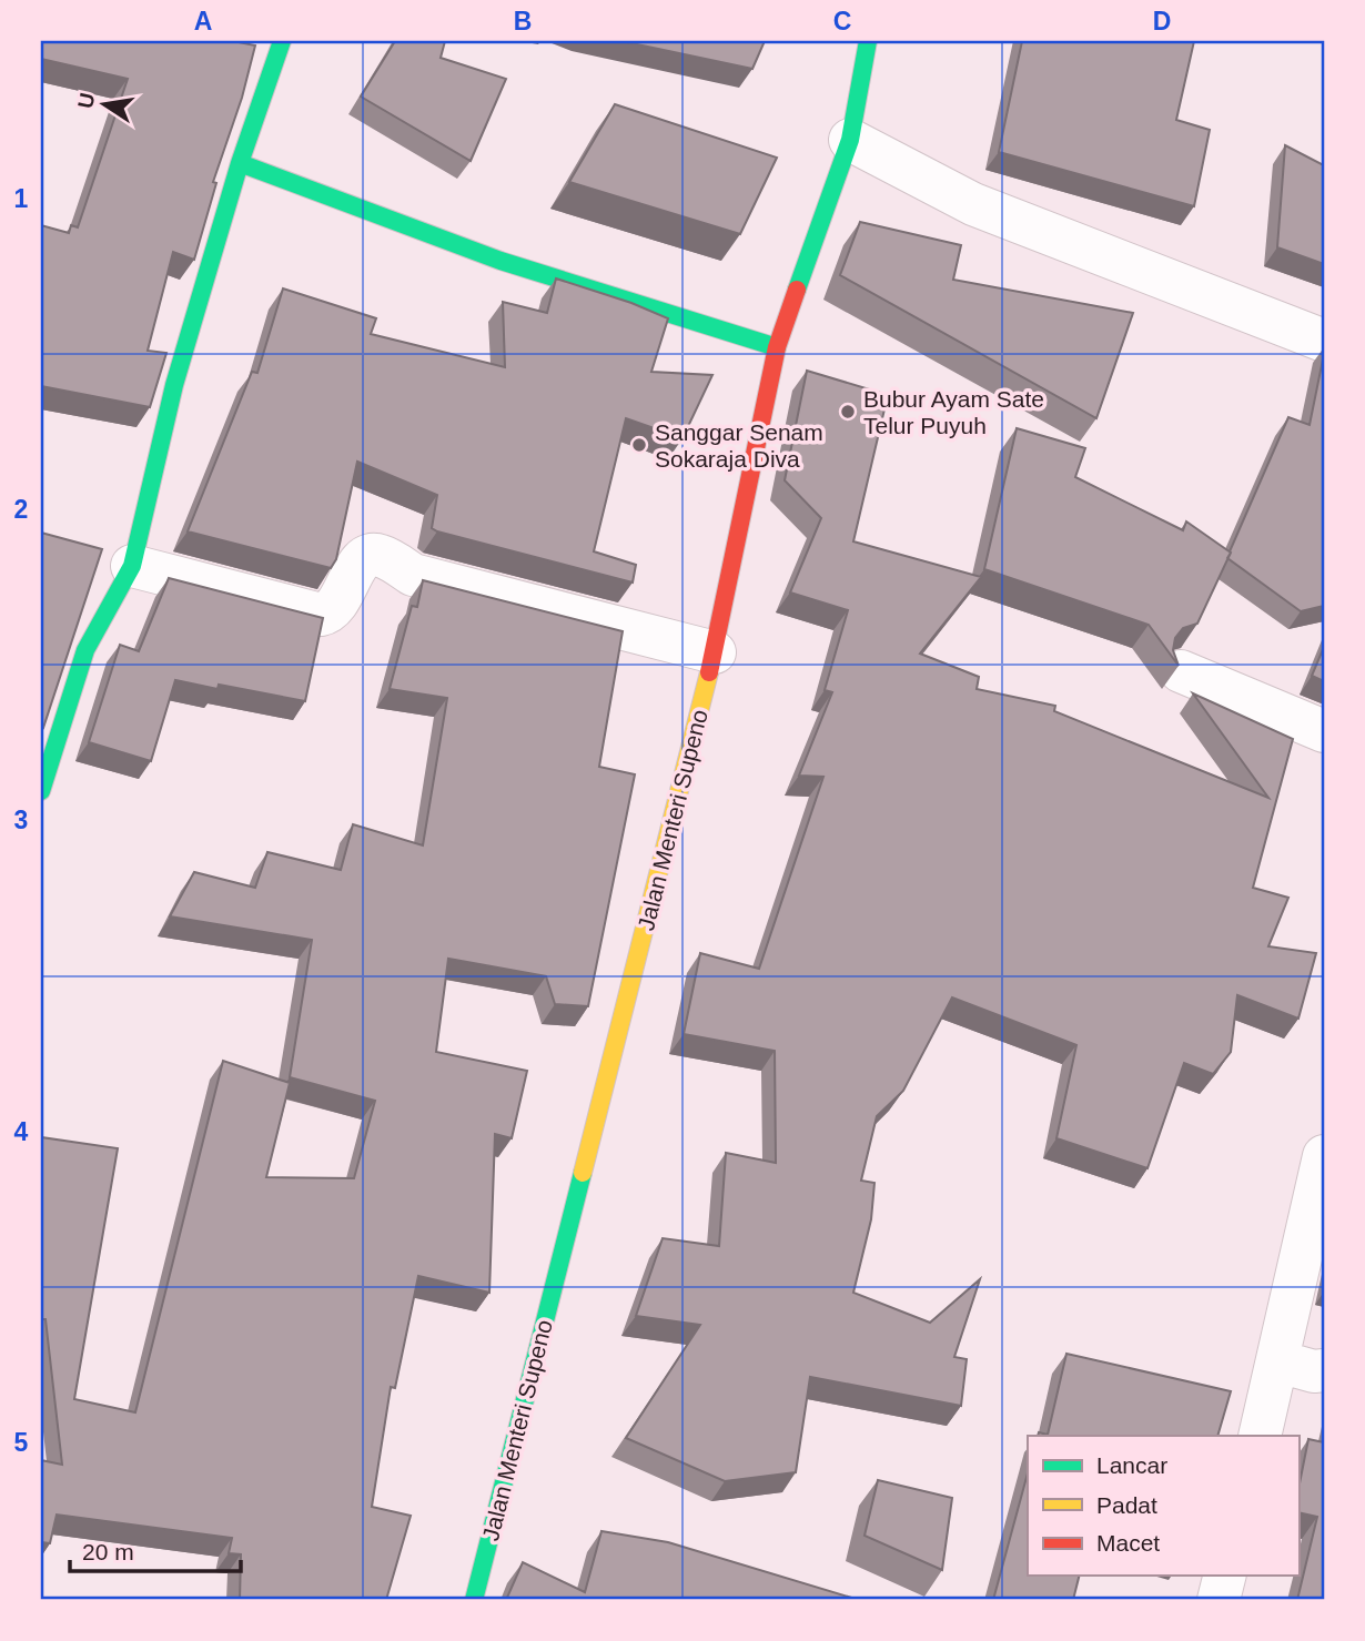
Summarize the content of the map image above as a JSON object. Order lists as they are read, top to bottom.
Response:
{
  "streets": {
    "main road": ["Jalan Menteri Supeno"]
  },
  "places": ["Bubur Ayam Sate Telur Puyuh", "Sanggar Senam Sokaraja Diva"],
  "legend": ["Lancar", "Padat", "Macet"],
  "scale_bar": "20 m",
  "north": "left",
  "grid": {
    "columns": [
      "A",
      "B",
      "C",
      "D"
    ],
    "rows": [
      "1",
      "2",
      "3",
      "4",
      "5"
    ]
  }
}
